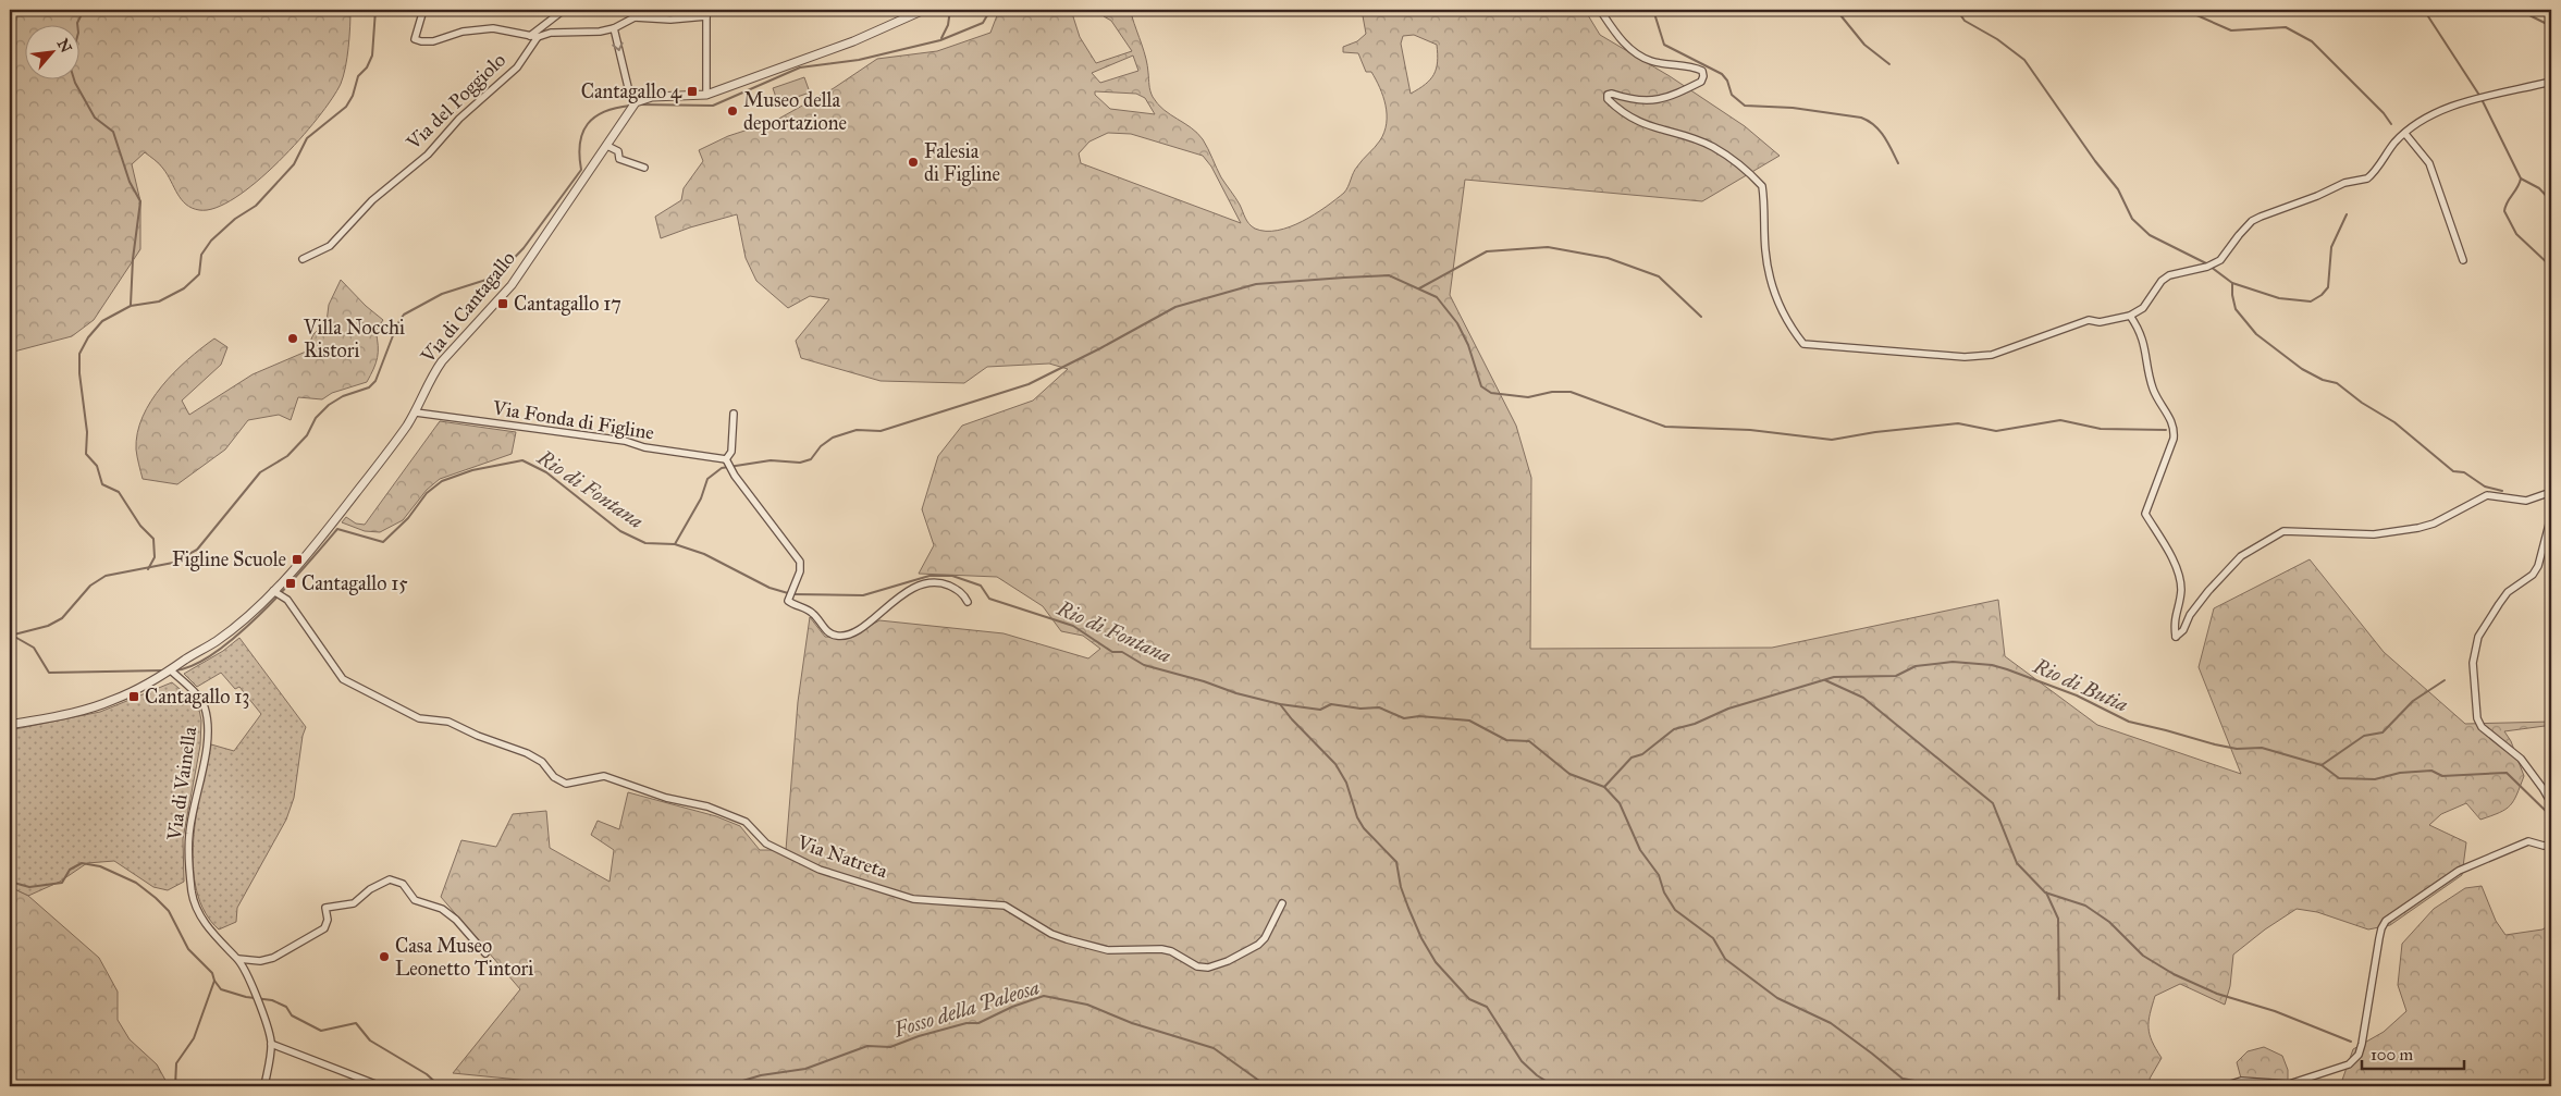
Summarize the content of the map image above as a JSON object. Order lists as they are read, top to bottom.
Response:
{
  "streets": {
    "street": [
      "Via del Poggiolo",
      "Via di Cantagallo",
      "Via Fonda di Figline",
      "Via di Vainella",
      "Via Natreta"
    ]
  },
  "crossings": [
    ["Via di Cantagallo", "Via Fonda di Figline"],
    ["Via di Cantagallo", "Via di Vainella"],
    ["Via di Cantagallo", "Via Natreta"]
  ],
  "water": ["Rio di Fontana", "Rio di Butia", "Fosso della Paleosa"],
  "places": {
    "transit": [
      "Cantagallo 4",
      "Cantagallo 17",
      "Figline Scuole",
      "Cantagallo 15",
      "Cantagallo 13"
    ],
    "other": [
      "Museo della deportazione",
      "Falesia di Figline",
      "Villa Nocchi Ristori",
      "Casa Museo Leonetto Tintori"
    ]
  },
  "scale_bar": "100 m",
  "north": "top right"
}
